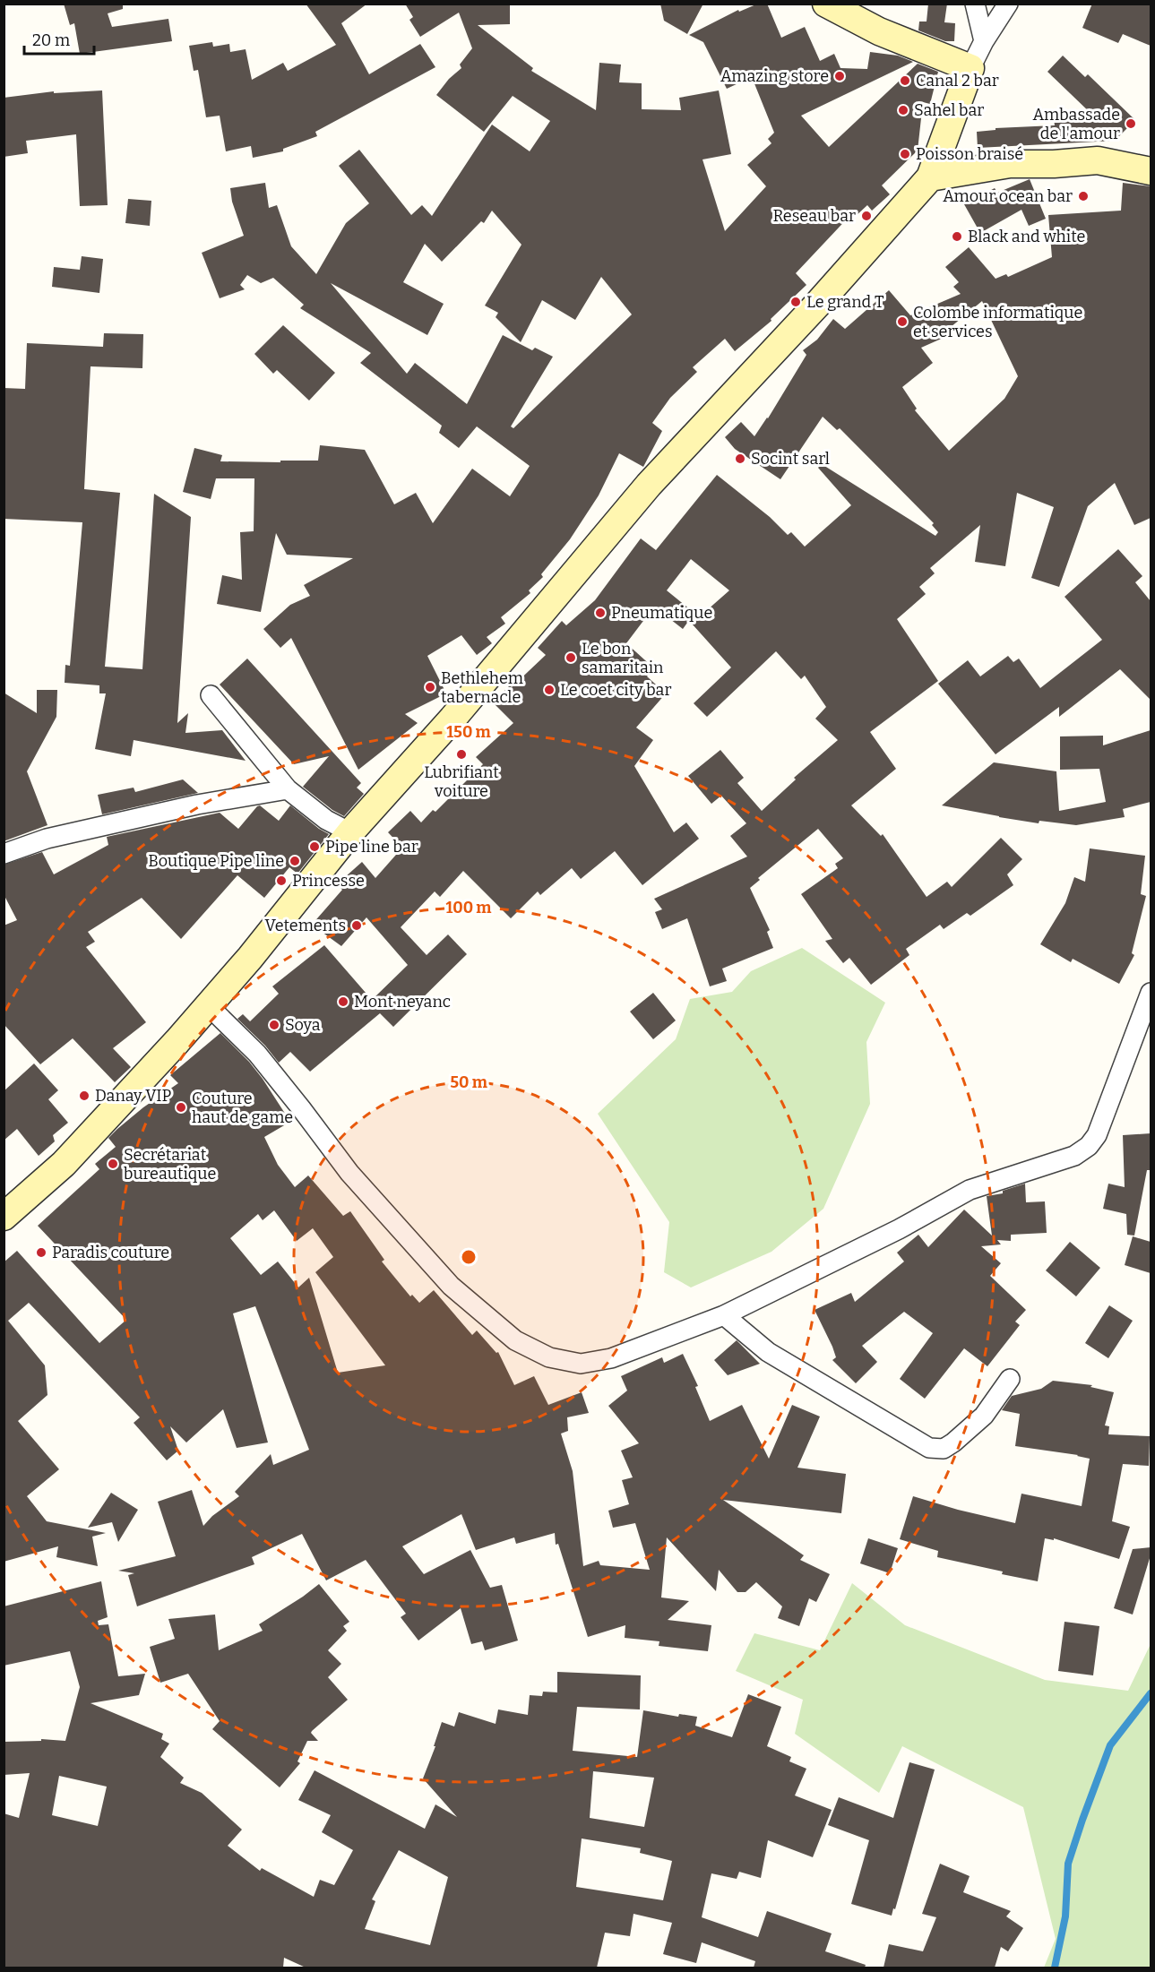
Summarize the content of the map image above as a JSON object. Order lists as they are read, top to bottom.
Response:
{
  "places": [
    "Amazing store",
    "Canal 2 bar",
    "Sahel bar",
    "Ambassade de l'amour",
    "Poisson braisé",
    "Amour ocean bar",
    "Reseau bar",
    "Black and white",
    "Le grand T",
    "Colombe informatique et services",
    "Socint sarl",
    "Pneumatique",
    "Le bon samaritain",
    "Bethlehem tabernacle",
    "Le coet city bar",
    "Lubrifiant voiture",
    "Pipe line bar",
    "Boutique Pipe line",
    "Princesse",
    "Vetements",
    "Mont neyanc",
    "Soya",
    "Danay VIP",
    "Couture haut de game",
    "Secrétariat bureautique",
    "Paradis couture"
  ],
  "scale_bar": "20 m",
  "rings": ["150 m", "100 m", "50 m"]
}
